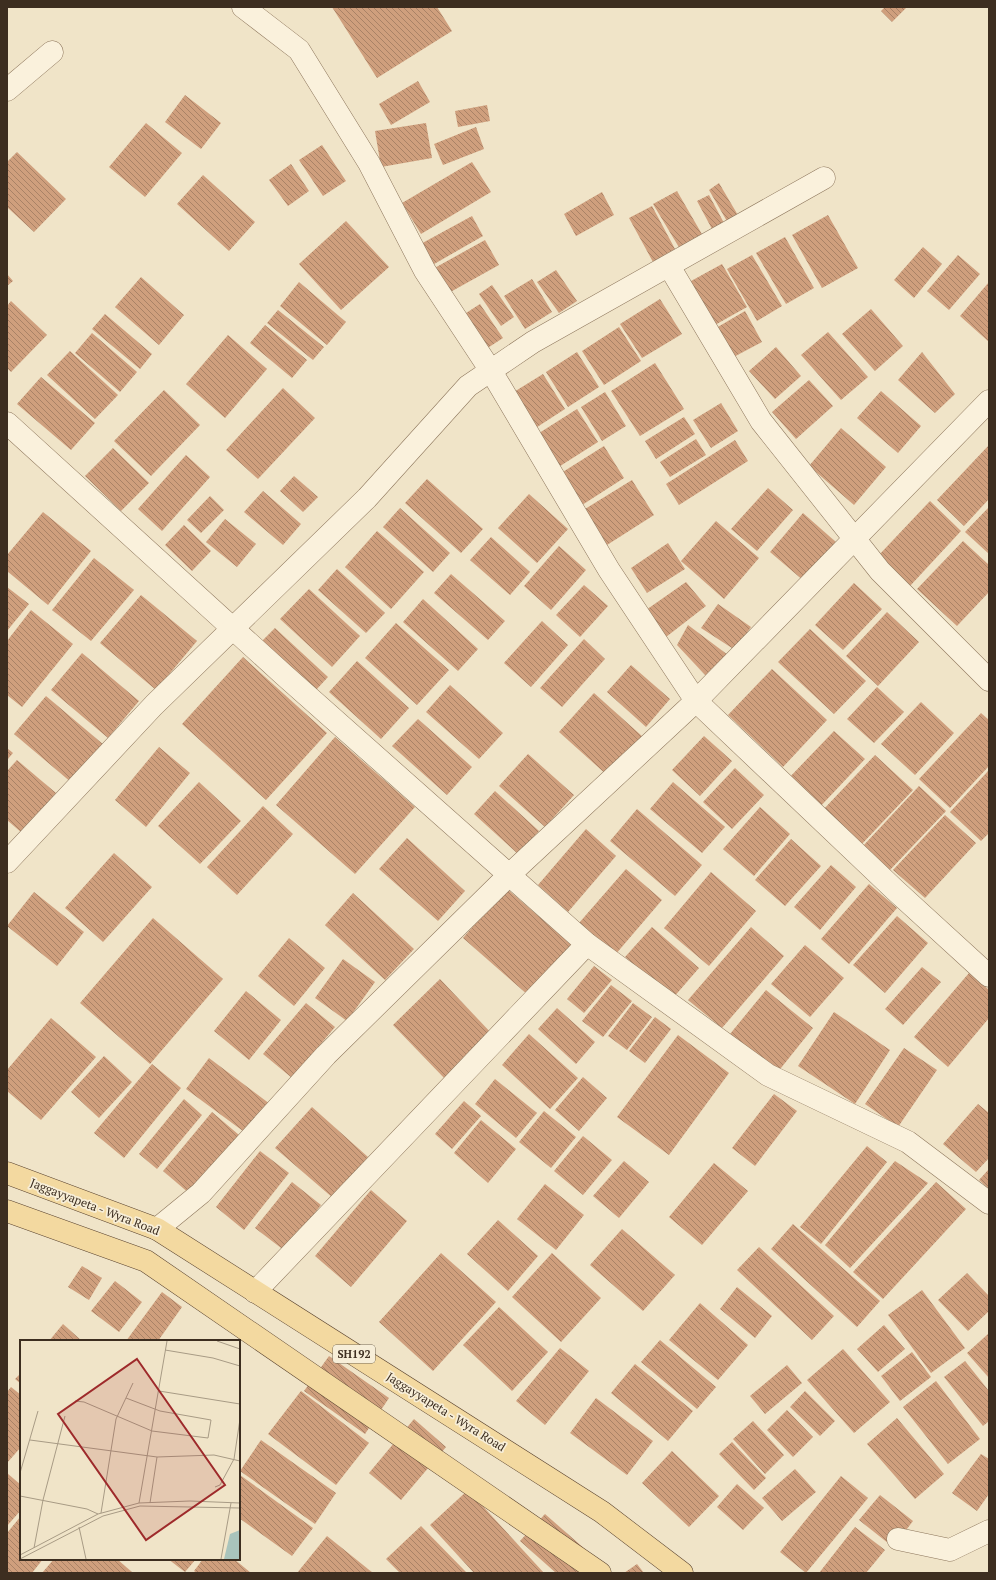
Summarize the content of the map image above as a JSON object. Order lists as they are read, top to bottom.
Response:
{
  "streets": {
    "main road": ["Jaggayyapeta - Wyra Road", "SH192"]
  }
}
